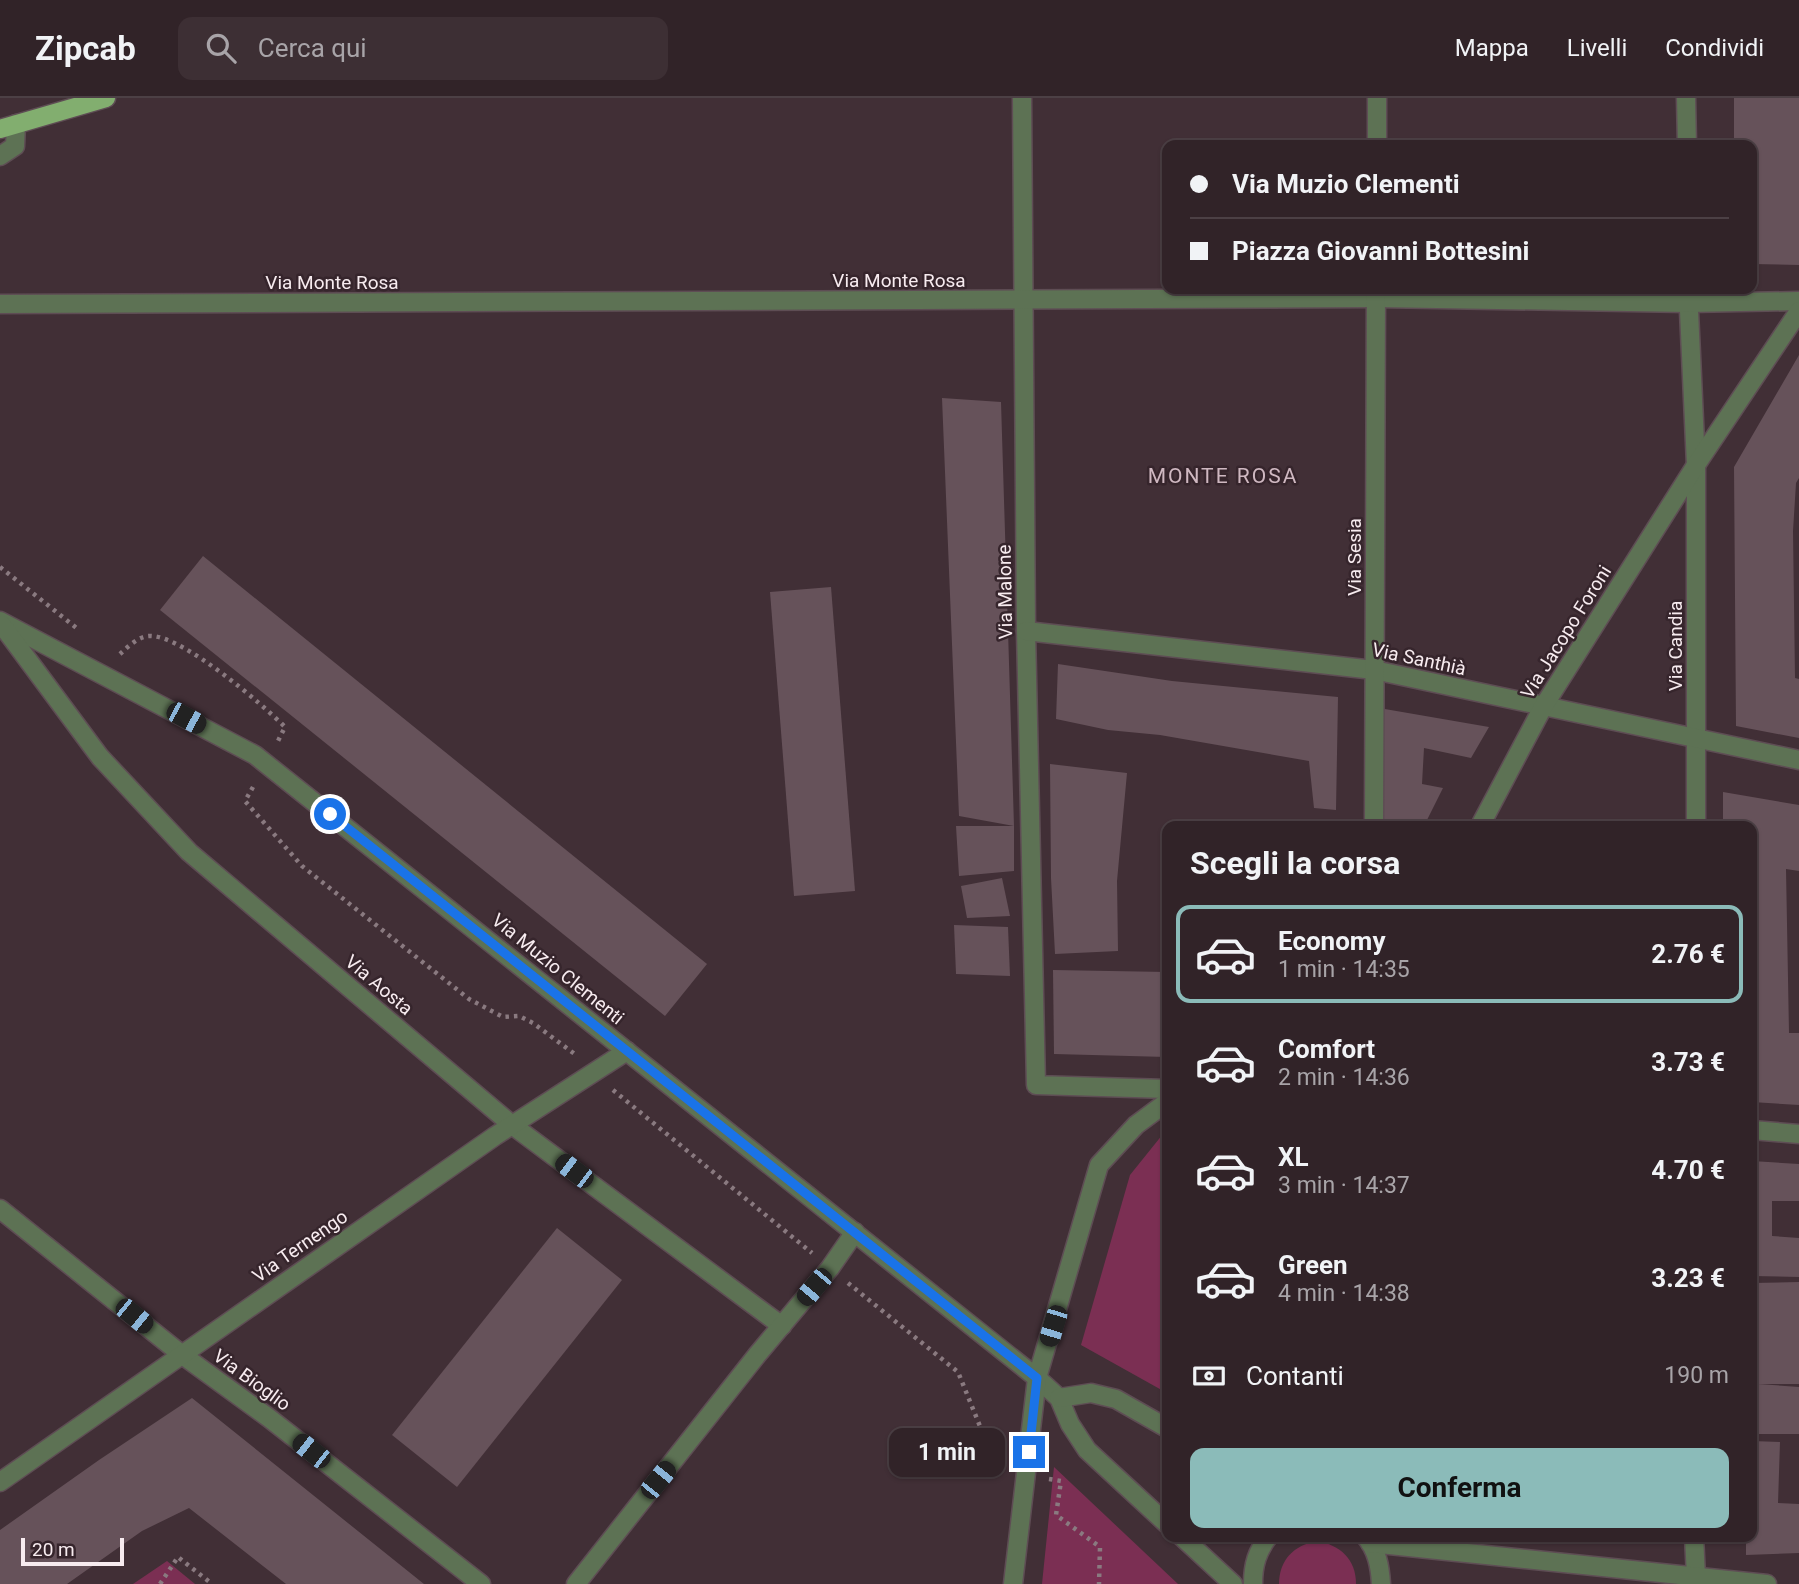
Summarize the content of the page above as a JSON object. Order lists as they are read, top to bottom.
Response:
{
  "streets": {
    "street": [
      "Via Monte Rosa",
      "Via Sesia",
      "Via Malone",
      "Via Jacopo Foroni",
      "Via Candia",
      "Via Santhià",
      "Via Muzio Clementi",
      "Via Aosta",
      "Via Ternengo",
      "Via Bioglio"
    ]
  },
  "crossings": [
    ["Via Monte Rosa", "Via Malone"],
    ["Via Monte Rosa", "Via Candia"],
    ["Via Sesia", "Via Santhià"],
    ["Via Malone", "Via Santhià"],
    ["Via Jacopo Foroni", "Via Candia"],
    ["Via Jacopo Foroni", "Via Santhià"],
    ["Via Candia", "Via Santhià"],
    ["Via Muzio Clementi", "Via Aosta"],
    ["Via Muzio Clementi", "Via Ternengo"],
    ["Via Aosta", "Via Ternengo"],
    ["Via Ternengo", "Via Bioglio"]
  ],
  "districts": ["MONTE ROSA"],
  "scale_bar": "20 m",
  "page": {
    "header": "Zipcab",
    "search": "Cerca qui",
    "nav": ["Mappa", "Livelli", "Condividi"],
    "banner": ["Via Muzio Clementi", "Piazza Giovanni Bottesini"],
    "heading": "Scegli la corsa",
    "list": [
      {
        "name": "Economy",
        "note": "1 min · 14:35",
        "value": "2.76 €"
      },
      {
        "name": "Comfort",
        "note": "2 min · 14:36",
        "value": "3.73 €"
      },
      {
        "name": "XL",
        "note": "3 min · 14:37",
        "value": "4.70 €"
      },
      {
        "name": "Green",
        "note": "4 min · 14:38",
        "value": "3.23 €"
      }
    ],
    "pay": ["Contanti", "190 m"],
    "bubble": "1 min",
    "buttons": "Conferma",
    "scale": "20 m"
  }
}
